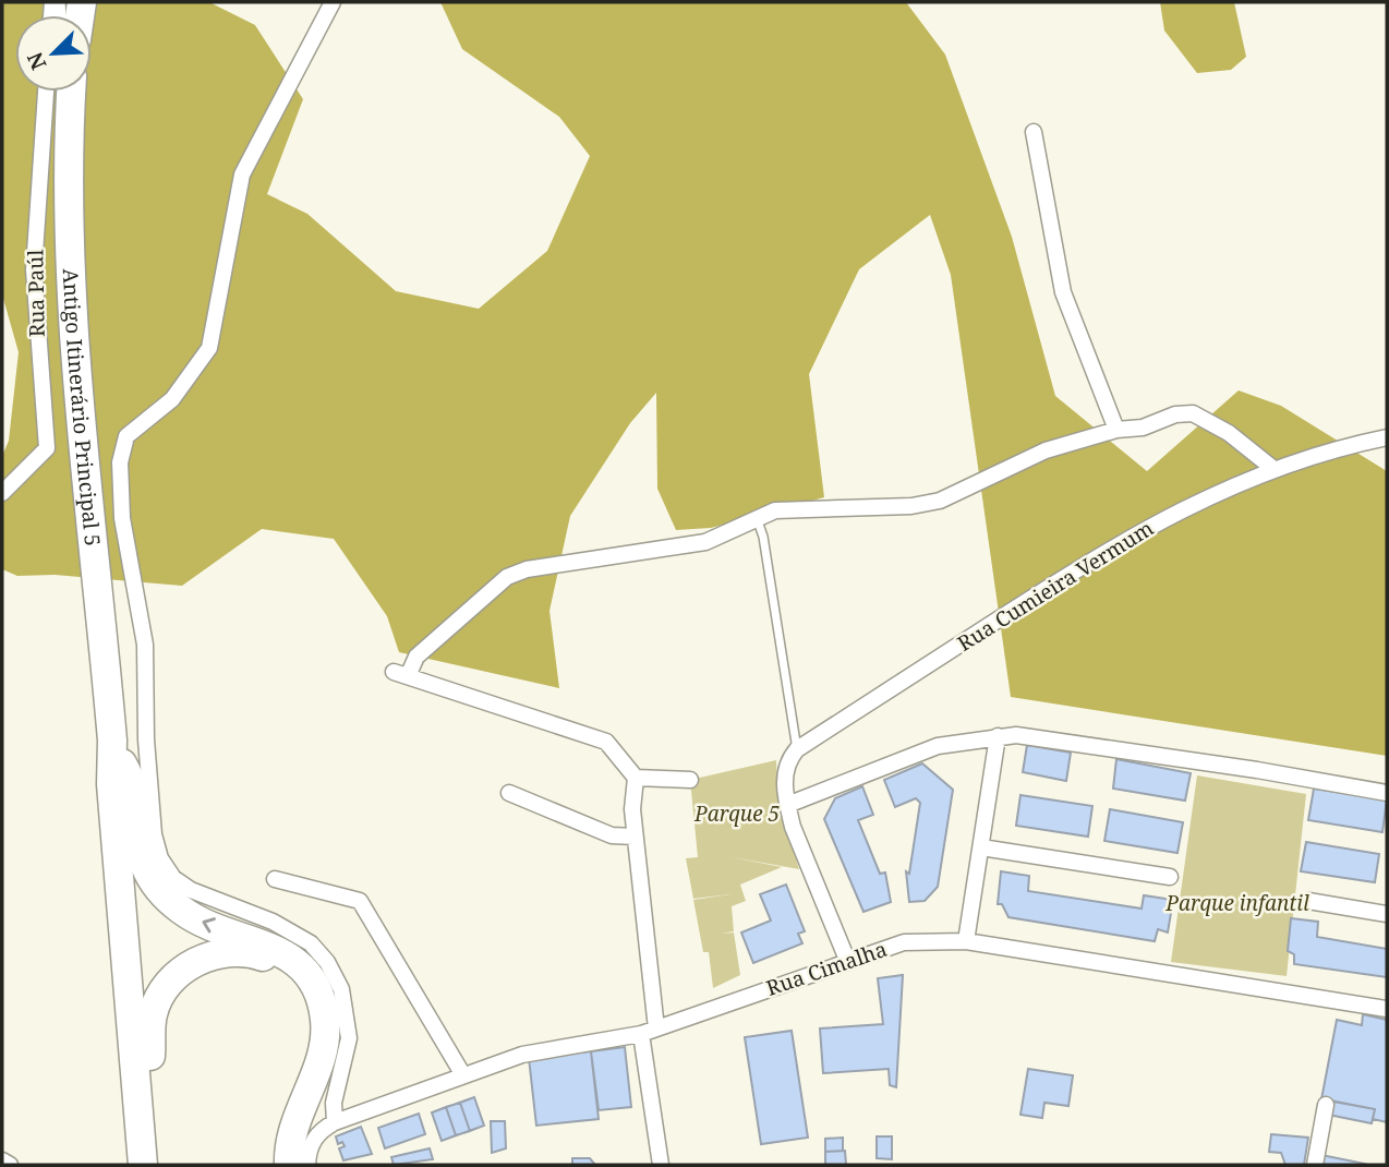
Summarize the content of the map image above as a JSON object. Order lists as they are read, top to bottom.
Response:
{
  "streets": {
    "highway": ["Antigo Itinerário Principal 5"],
    "street": ["Rua Paúl", "Rua Cumieira Vermum", "Rua Cimalha"]
  },
  "parks": ["Parque 5", "Parque infantil"],
  "north": "bottom left"
}
